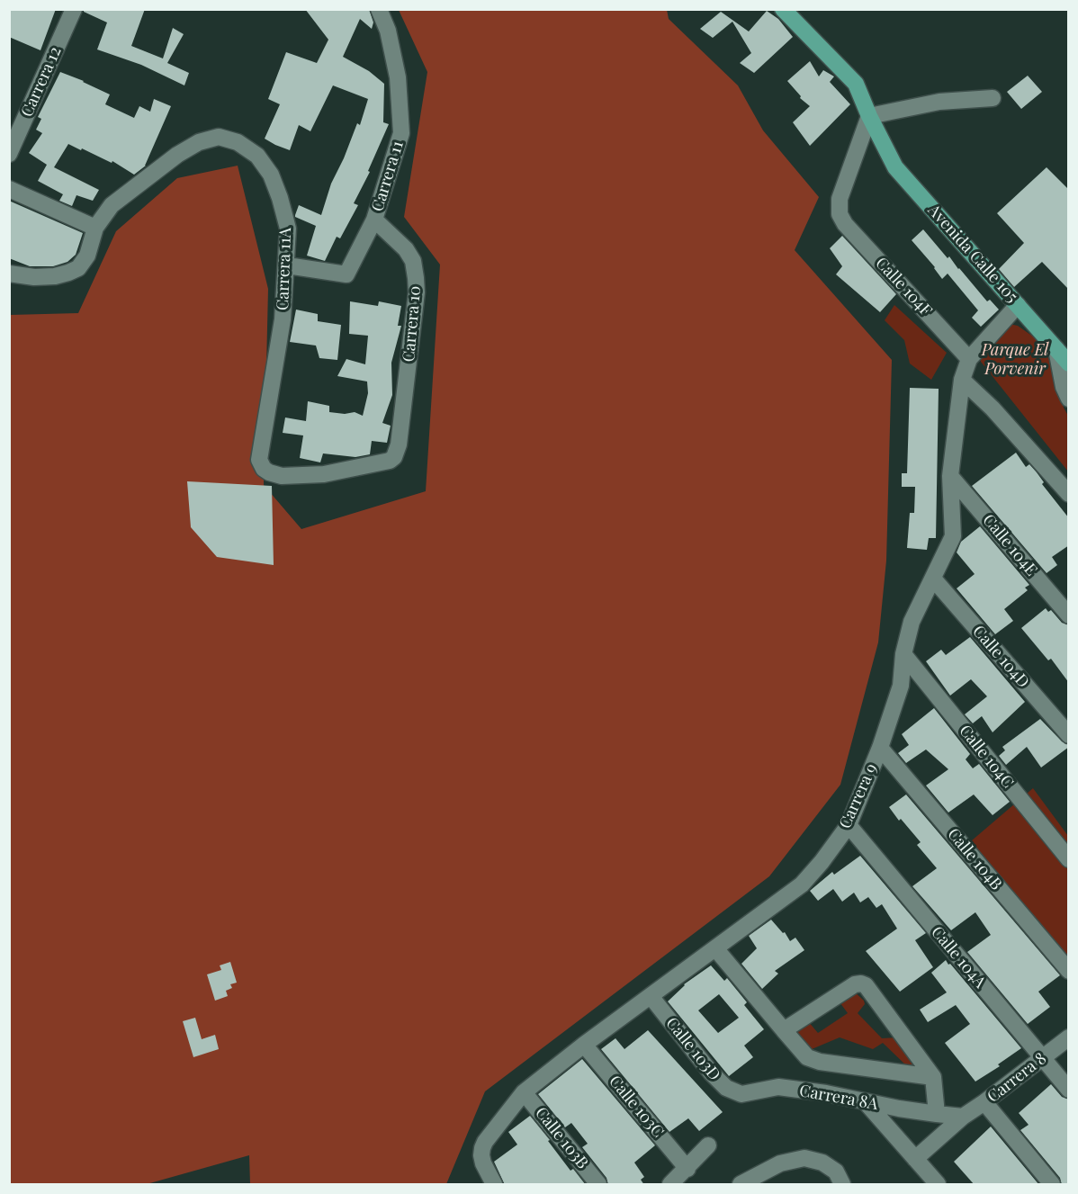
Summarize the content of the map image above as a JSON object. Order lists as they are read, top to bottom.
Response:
{
  "streets": {
    "main road": ["Avenida Calle 105"],
    "street": [
      "Carrera 12",
      "Carrera 11",
      "Carrera 11A",
      "Calle 104F",
      "Carrera 10",
      "Calle 104E",
      "Calle 104D",
      "Calle 104C",
      "Carrera 9",
      "Calle 104B",
      "Calle 104A",
      "Calle 103D",
      "Carrera 8",
      "Carrera 8A",
      "Calle 103C",
      "Calle 103B"
    ]
  },
  "crossings": [
    ["Carrera 11", "Carrera 11A"],
    ["Carrera 11", "Carrera 10"],
    ["Avenida Calle 105", "Calle 104F"],
    ["Avenida Calle 105", "Carrera 9"],
    ["Carrera 11A", "Carrera 10"],
    ["Calle 104F", "Carrera 9"],
    ["Calle 104E", "Carrera 9"],
    ["Calle 104D", "Carrera 9"],
    ["Calle 104C", "Carrera 9"],
    ["Carrera 9", "Calle 104B"],
    ["Carrera 9", "Calle 104A"],
    ["Carrera 9", "Calle 103D"],
    ["Carrera 9", "Calle 103C"],
    ["Carrera 9", "Calle 103B"],
    ["Calle 104A", "Carrera 8"],
    ["Calle 103D", "Carrera 8A"]
  ],
  "parks": ["Parque El Porvenir"]
}
